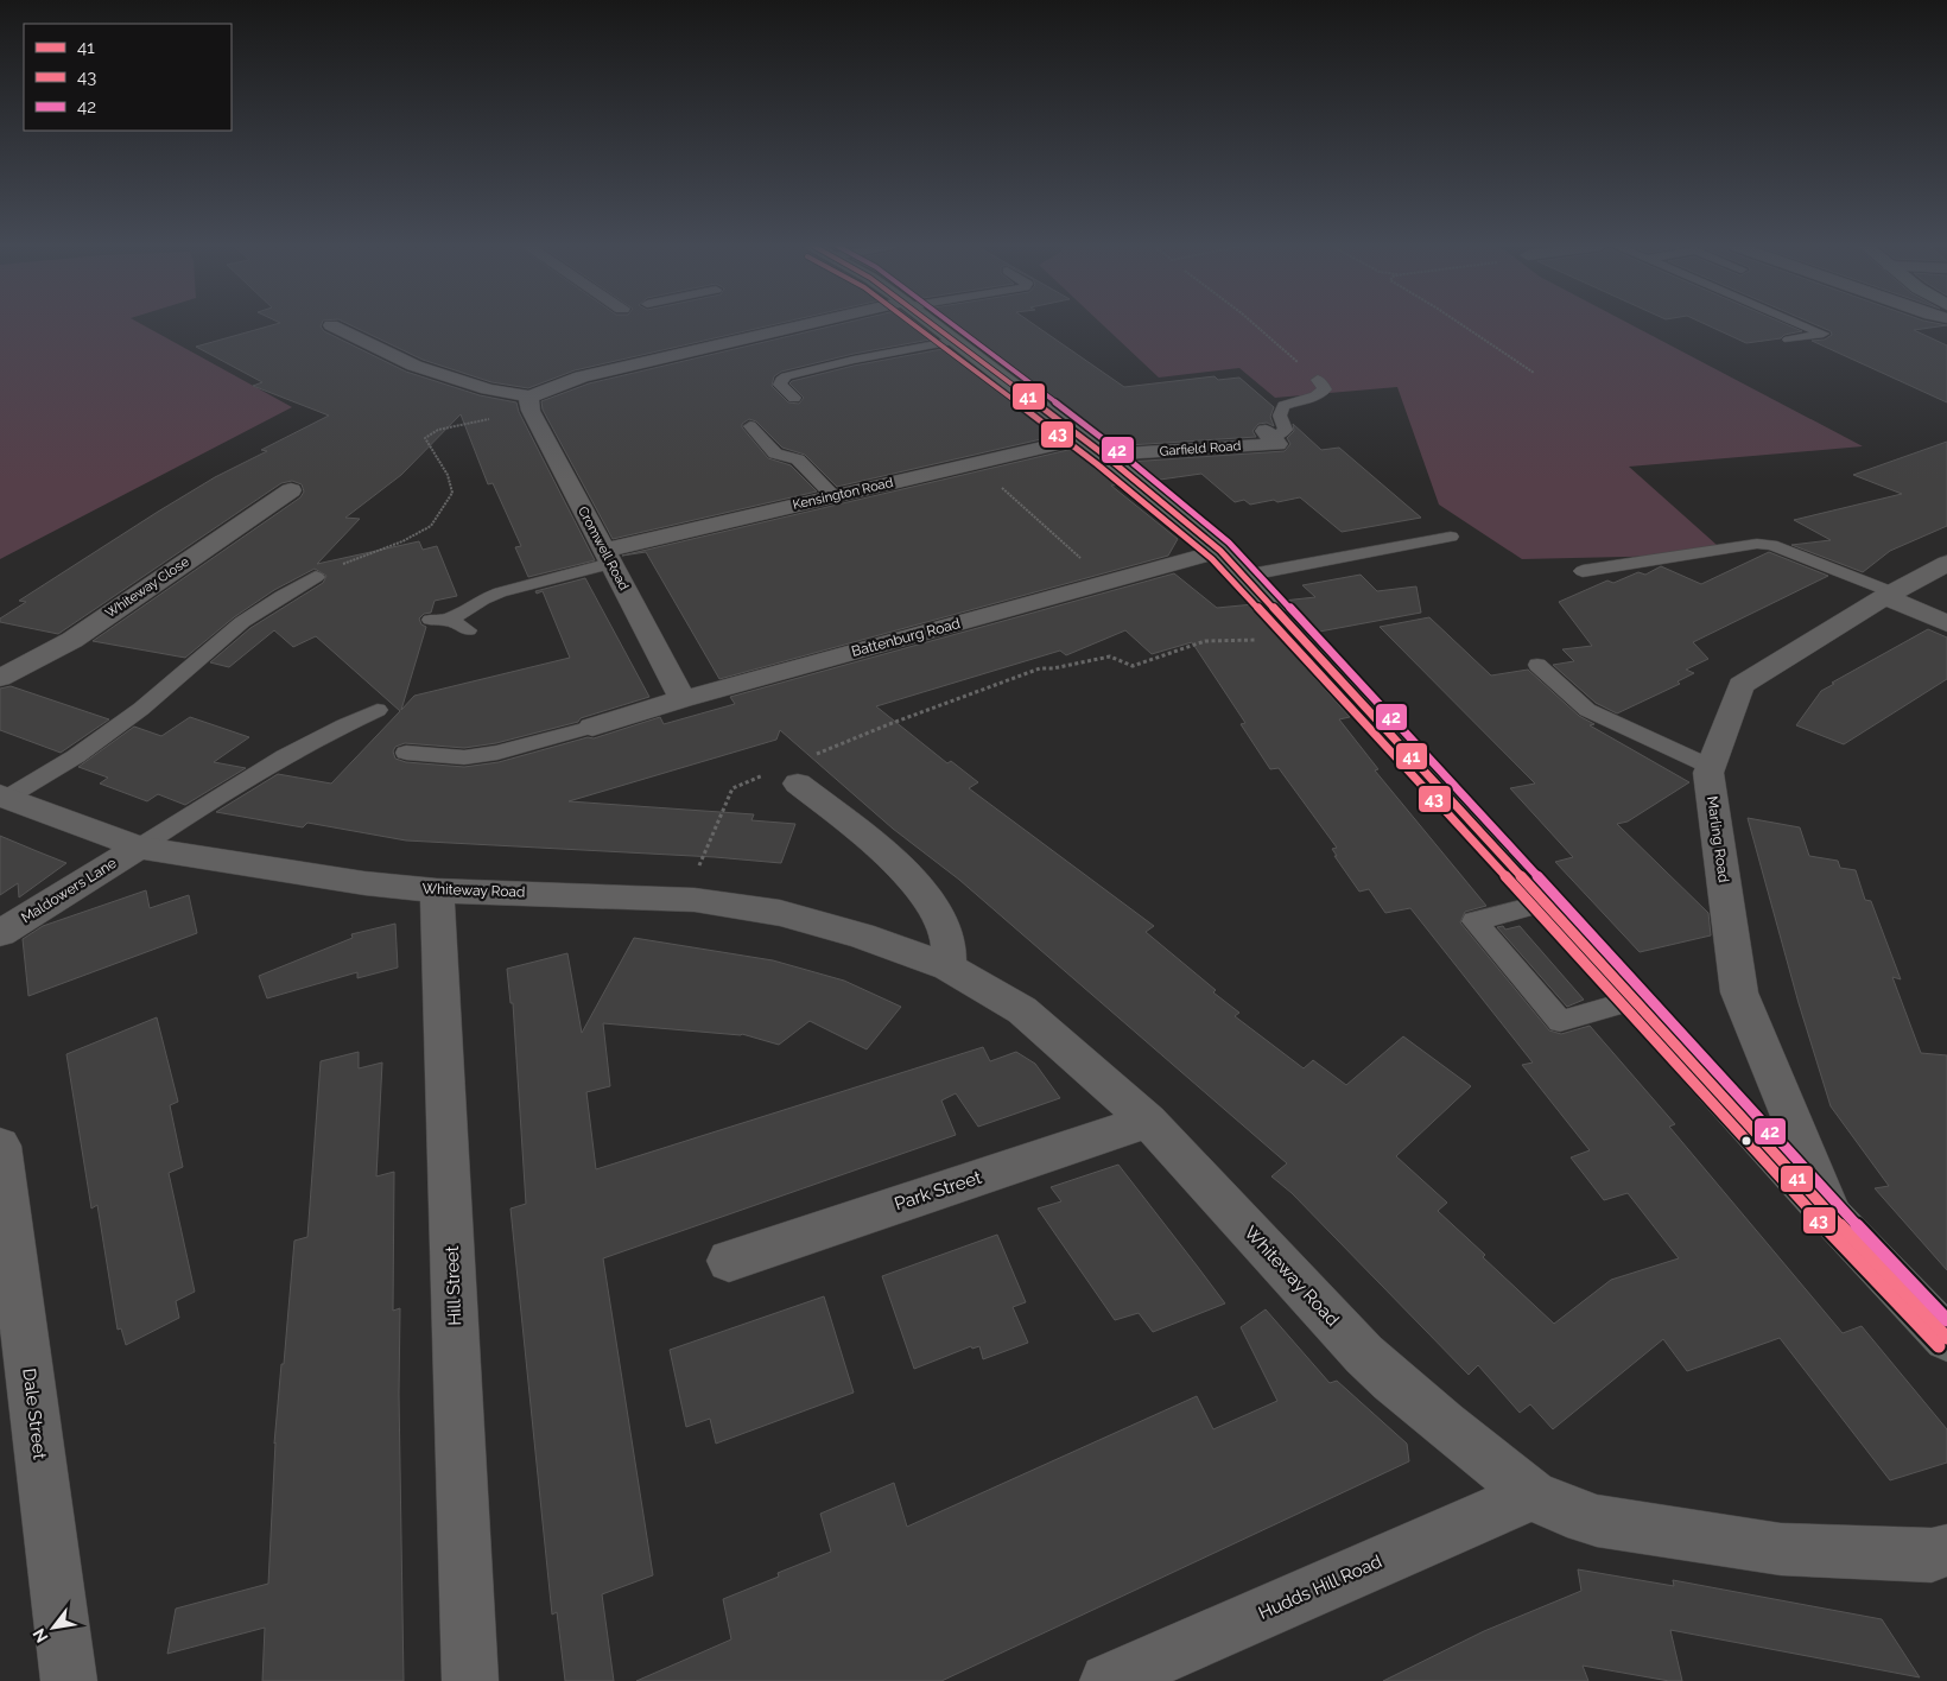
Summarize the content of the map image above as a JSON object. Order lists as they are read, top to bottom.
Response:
{
  "streets": {
    "street": [
      "Garfield Road",
      "Kensington Road",
      "Cromwell Road",
      "Whiteway Close",
      "Battenburg Road",
      "Marling Road",
      "Maldowers Lane",
      "Whiteway Road",
      "Park Street",
      "Hill Street",
      "Dale Street",
      "Hudds Hill Road"
    ]
  },
  "crossings": [
    ["Garfield Road", "Kensington Road"],
    ["Kensington Road", "Cromwell Road"],
    ["Cromwell Road", "Battenburg Road"],
    ["Maldowers Lane", "Whiteway Road"],
    ["Whiteway Road", "Park Street"],
    ["Whiteway Road", "Hill Street"],
    ["Whiteway Road", "Hudds Hill Road"]
  ],
  "lines": ["transit line 41", "transit line 43", "transit line 42"],
  "legend": ["41", "43", "42"],
  "north": "bottom left"
}
